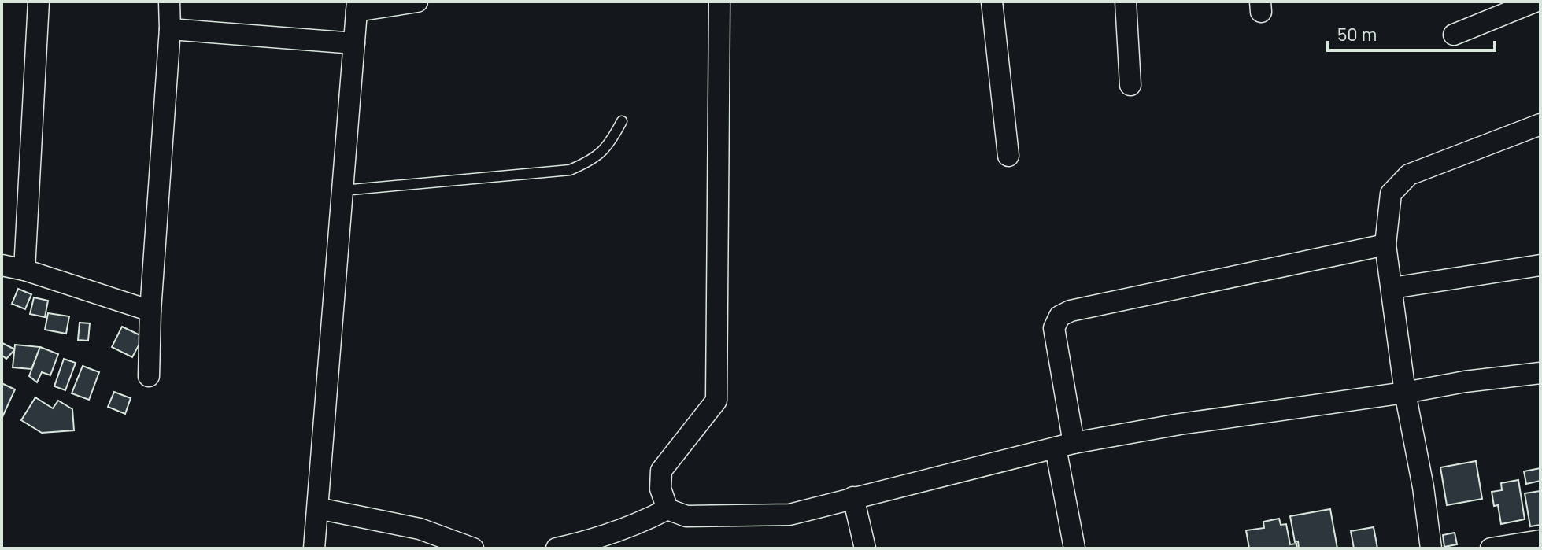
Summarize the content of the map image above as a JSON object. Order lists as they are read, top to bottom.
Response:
{
  "scale_bar": "50 m"
}
